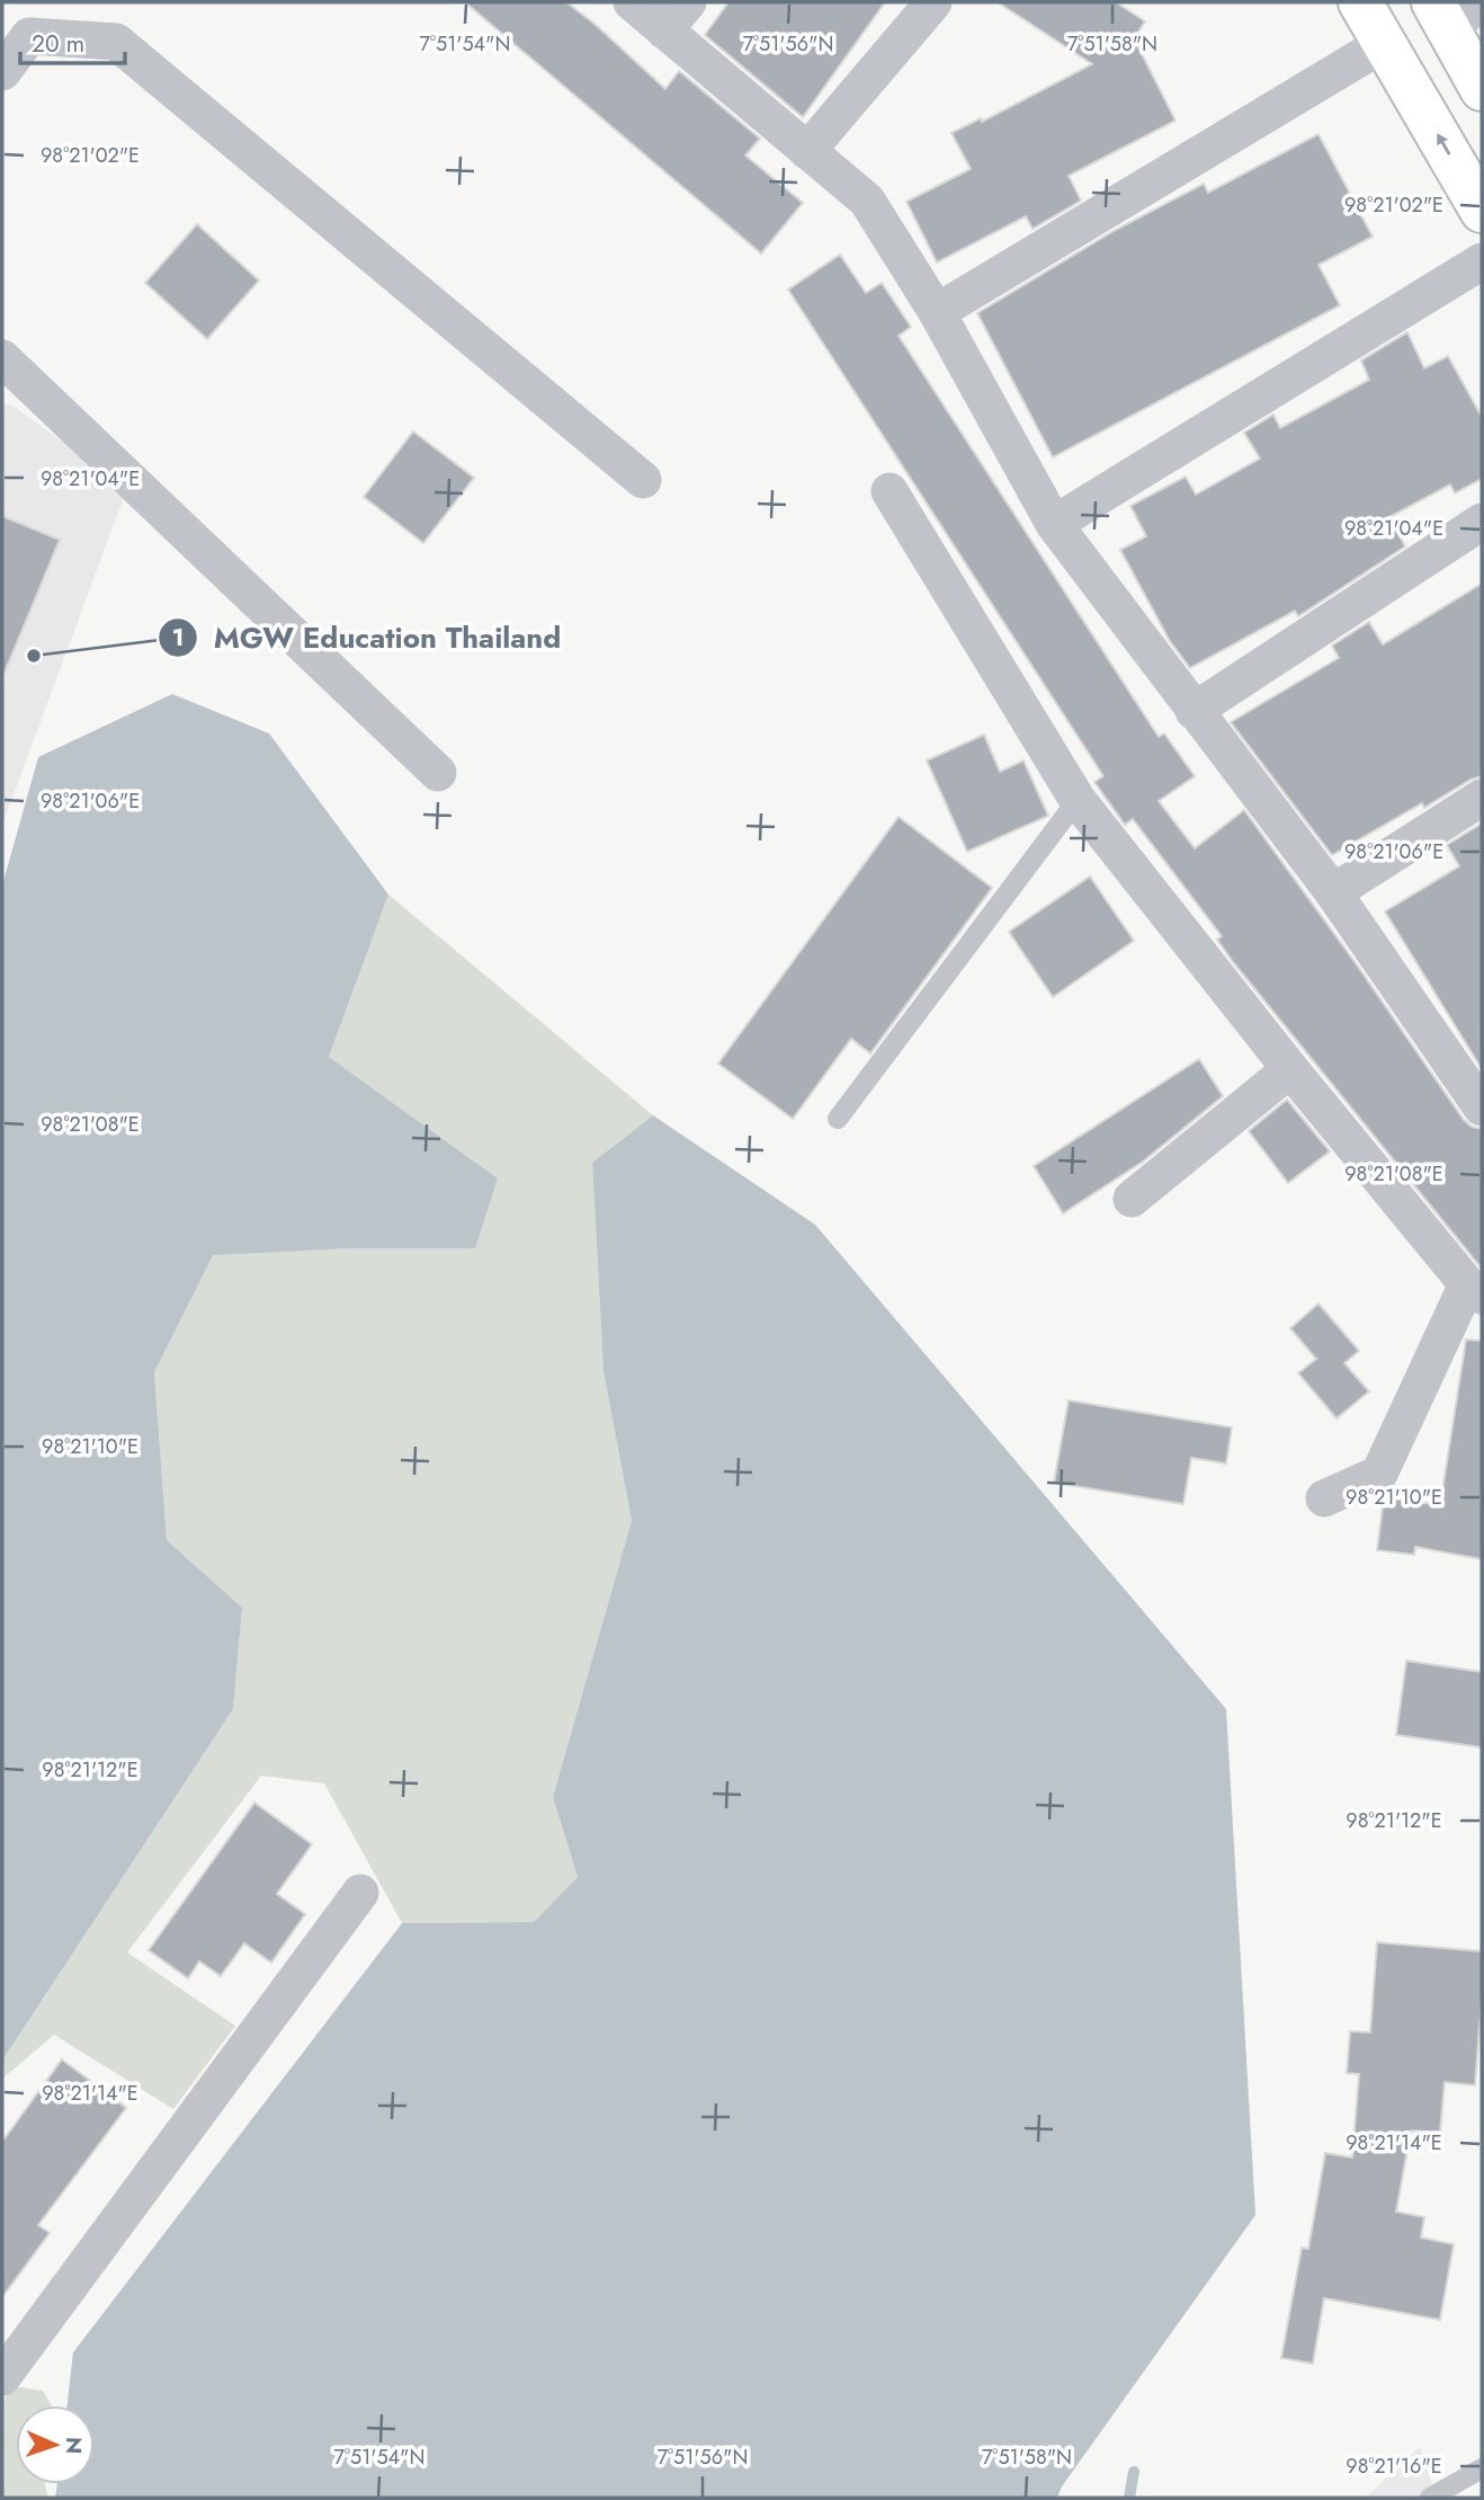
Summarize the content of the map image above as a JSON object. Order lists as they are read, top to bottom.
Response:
{
  "places": ["MGW Education Thailand"],
  "scale_bar": "20 m",
  "north": "right",
  "coordinates": [
    "7°51'54\"N",
    "7°51'56\"N",
    "7°51'58\"N",
    "98°21'02\"E",
    "98°21'04\"E",
    "98°21'06\"E",
    "98°21'08\"E",
    "98°21'10\"E",
    "98°21'12\"E",
    "98°21'14\"E",
    "98°21'16\"E"
  ]
}
